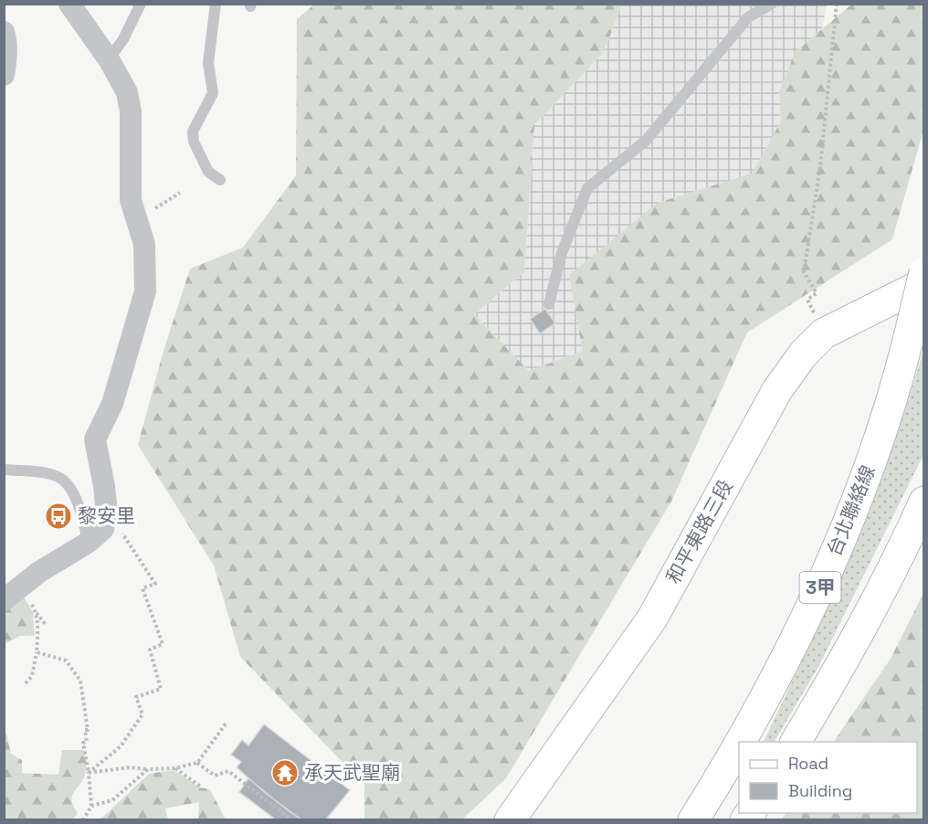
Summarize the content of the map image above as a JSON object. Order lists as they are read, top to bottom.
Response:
{
  "streets": {
    "main road": ["台北聯絡線", "和平東路三段", "3甲"]
  },
  "places": {
    "bus stop": ["黎安里"],
    "temple": ["承天武聖廟"]
  },
  "legend": ["Road", "Building"]
}
